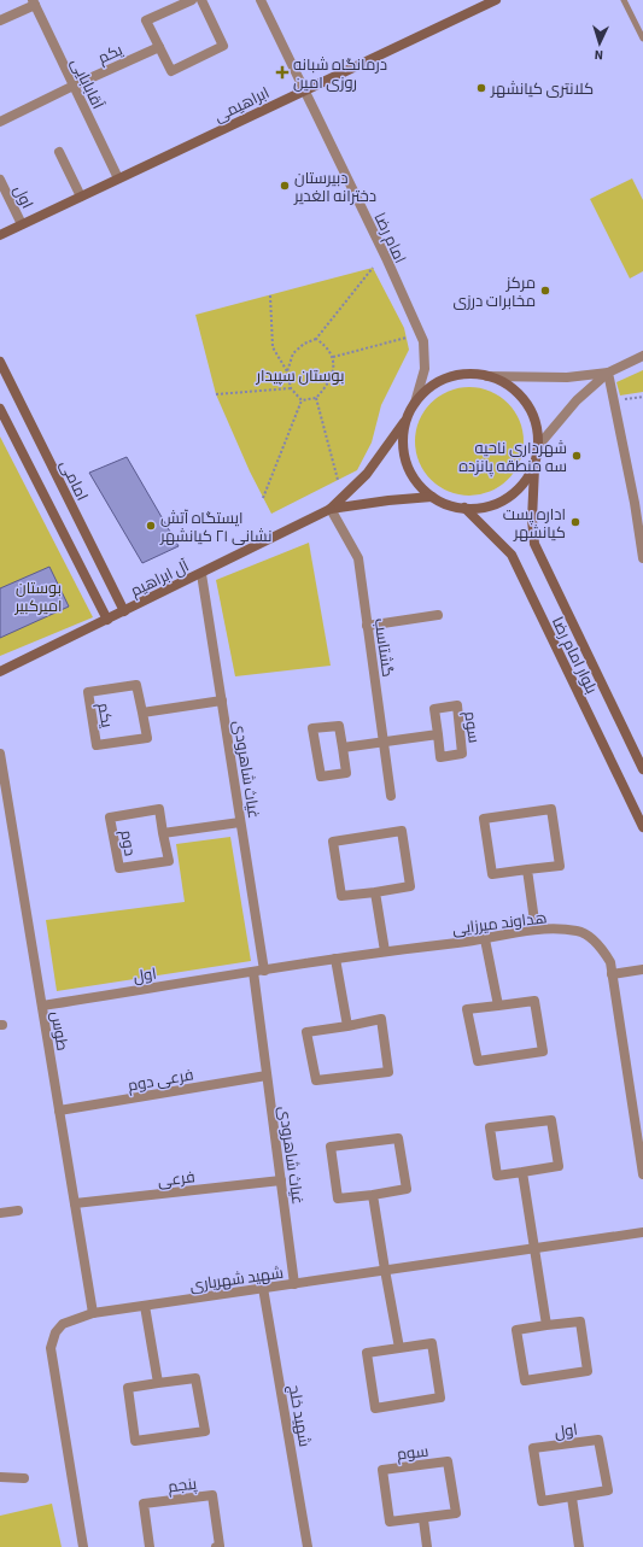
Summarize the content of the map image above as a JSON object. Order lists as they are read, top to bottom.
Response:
{
  "streets": {
    "main road": [
      "ابراهیمی",
      "امامی",
      "آل ابراهیم",
      "بلوار امام رضا"
    ],
    "street": [
      "یکم",
      "آقابابایی",
      "اول",
      "امام رضا",
      "گشتاسب",
      "سوم",
      "غیاث شاهرودی",
      "دوم",
      "هداوند میرزایی",
      "طوس",
      "فرعی دوم",
      "فرعی",
      "شهید شهریاری",
      "شهید خلج",
      "پنجم"
    ]
  },
  "crossings": [
    ["یکم", "آقابابایی"],
    ["آقابابایی", "ابراهیمی"],
    ["ابراهیمی", "اول"],
    ["ابراهیمی", "امام رضا"],
    ["اول", "غیاث شاهرودی"],
    ["اول", "هداوند میرزایی"],
    ["اول", "طوس"],
    ["امام رضا", "بلوار امام رضا"],
    ["امامی", "آل ابراهیم"],
    ["آل ابراهیم", "گشتاسب"],
    ["آل ابراهیم", "غیاث شاهرودی"],
    ["غیاث شاهرودی", "هداوند میرزایی"],
    ["غیاث شاهرودی", "فرعی دوم"],
    ["غیاث شاهرودی", "فرعی"],
    ["غیاث شاهرودی", "شهید شهریاری"],
    ["طوس", "فرعی دوم"],
    ["طوس", "فرعی"],
    ["طوس", "شهید شهریاری"],
    ["شهید شهریاری", "شهید خلج"]
  ],
  "parks": ["بوستان سپیدار", "بوستان امیرکبیر"],
  "places": {
    "health": ["درمانگاه شبانه روزی امین"],
    "other": [
      "کلانتری کیانشهر",
      "دبیرستان دخترانه الغدیر",
      "مرکز مخابرات درزی",
      "شهرداری ناحیه سه منطقه پانزده",
      "اداره پست کیانشهر",
      "ایستگاه آتش نشانی ۲۱ کیانشهر"
    ]
  },
  "north": "bottom"
}
